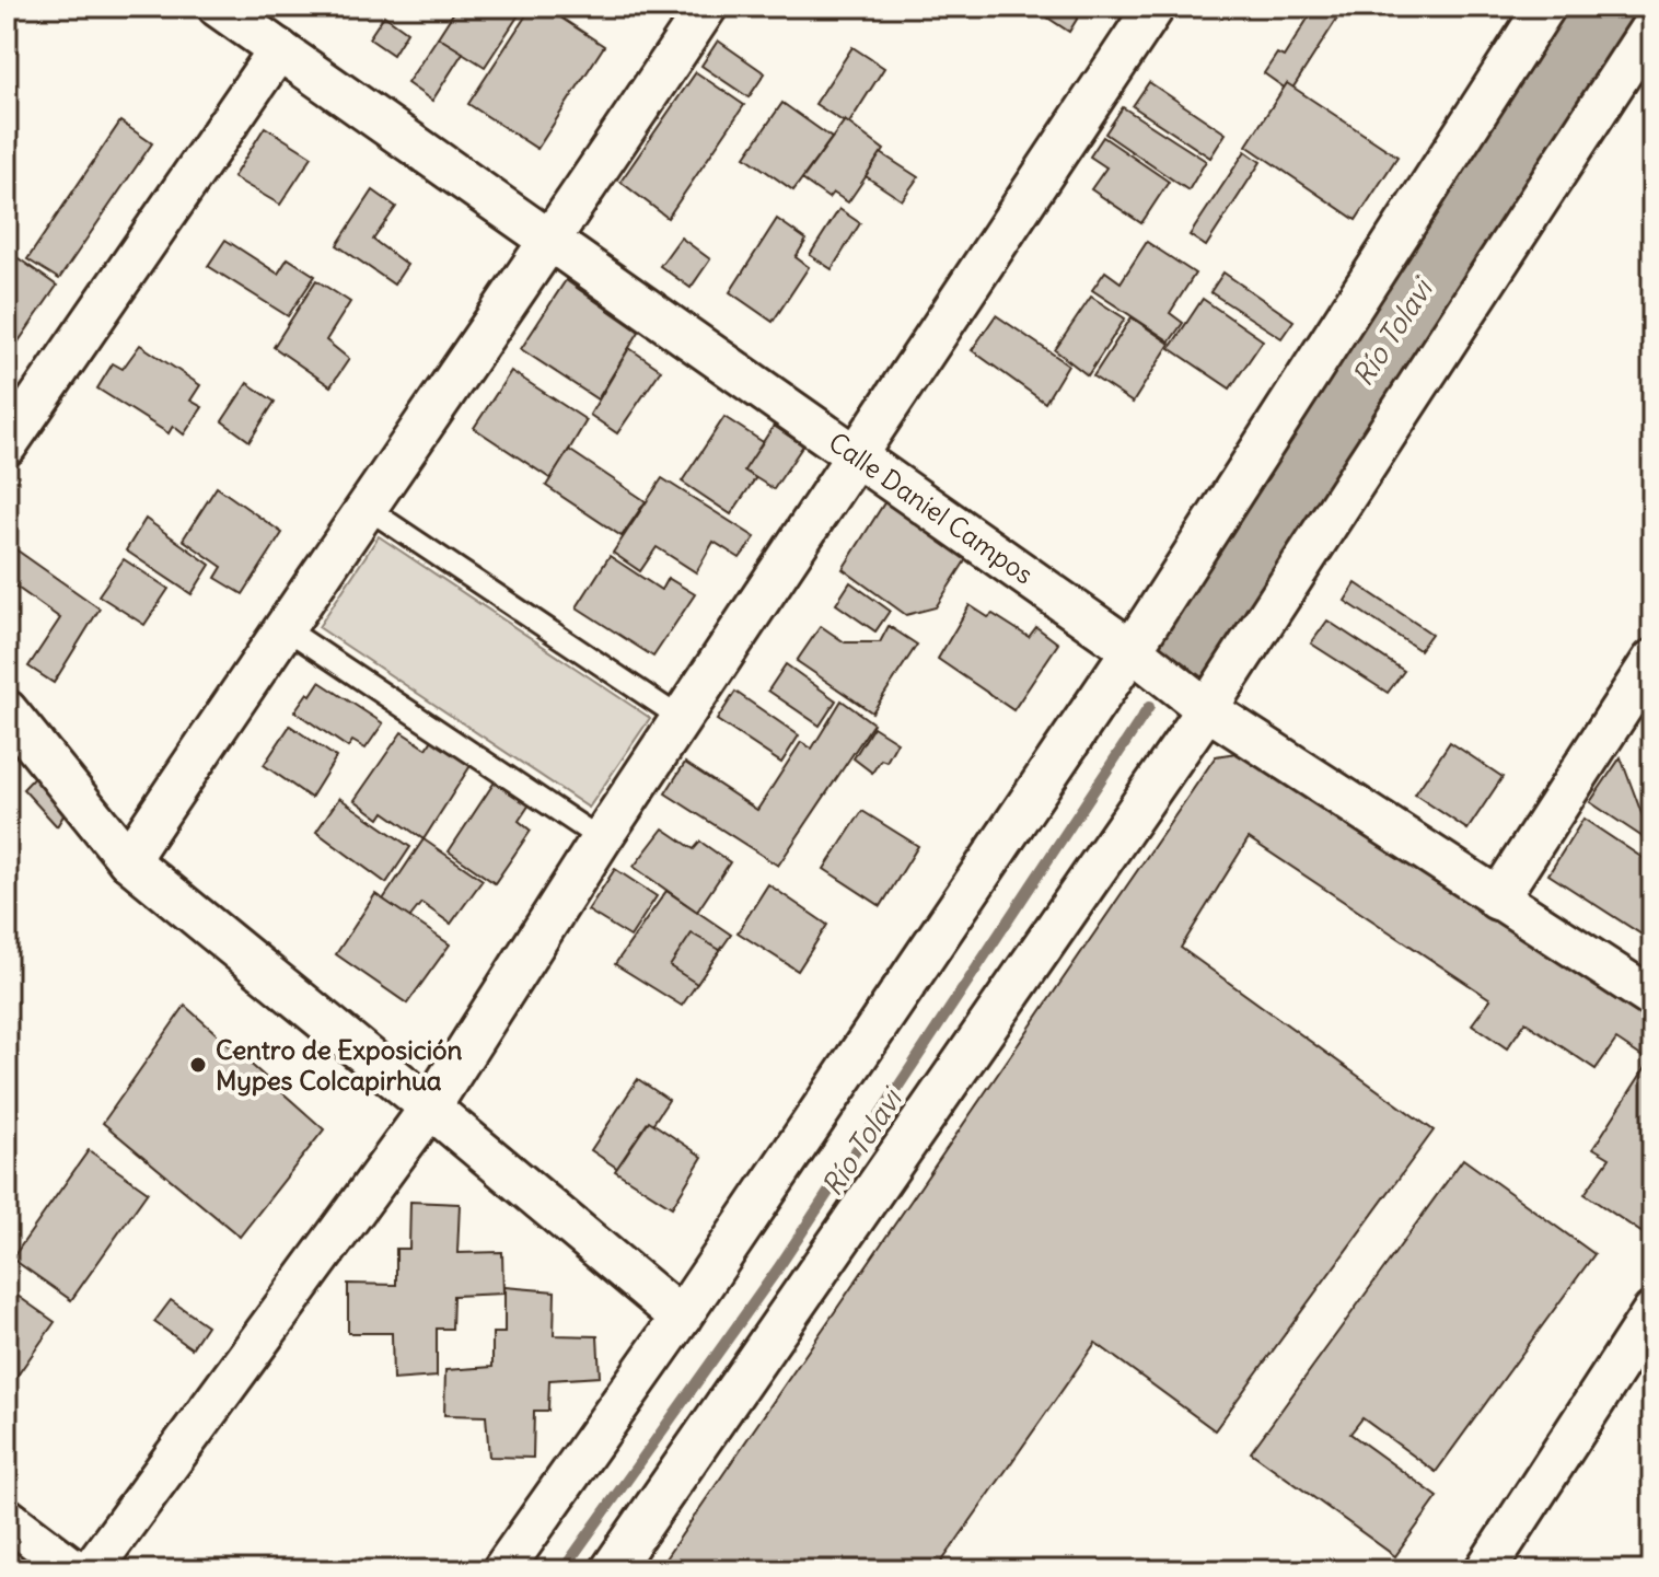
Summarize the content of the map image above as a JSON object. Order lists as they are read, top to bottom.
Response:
{
  "streets": {
    "street": ["Calle Daniel Campos"]
  },
  "water": ["Río Tolavi"],
  "places": ["Centro de Exposición Mypes Colcapirhua"]
}
